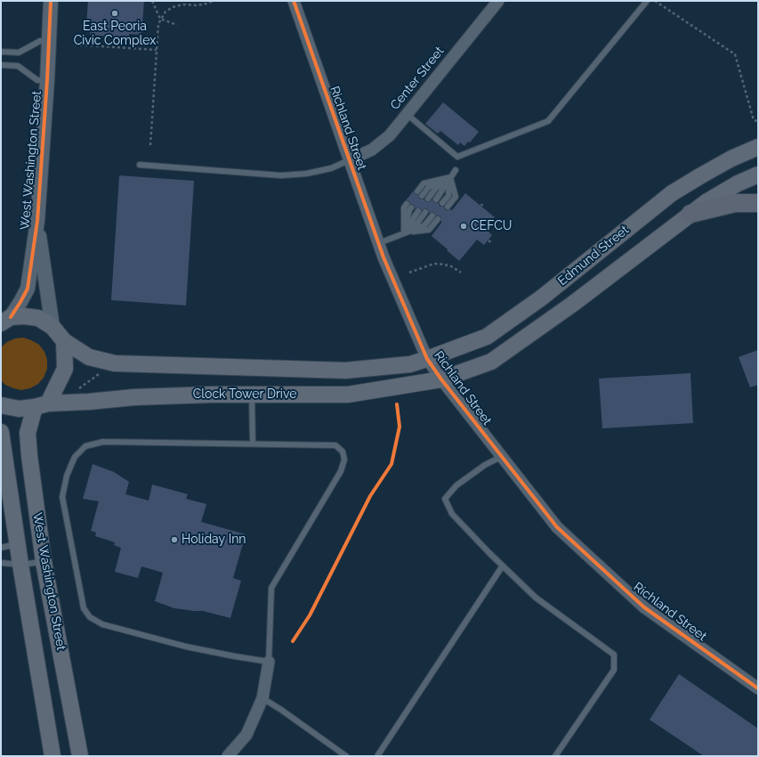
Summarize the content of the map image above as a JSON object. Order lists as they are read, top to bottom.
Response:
{
  "streets": {
    "main road": ["West Washington Street", "Edmund Street", "Clock Tower Drive"],
    "street": ["Center Street", "Richland Street"]
  },
  "crossings": [
    ["Center Street", "Richland Street"],
    ["Richland Street", "Edmund Street"],
    ["Richland Street", "Clock Tower Drive"],
    ["West Washington Street", "Clock Tower Drive"],
    ["Edmund Street", "Clock Tower Drive"]
  ],
  "places": ["East Peoria Civic Complex", "CEFCU", "Holiday Inn"]
}
